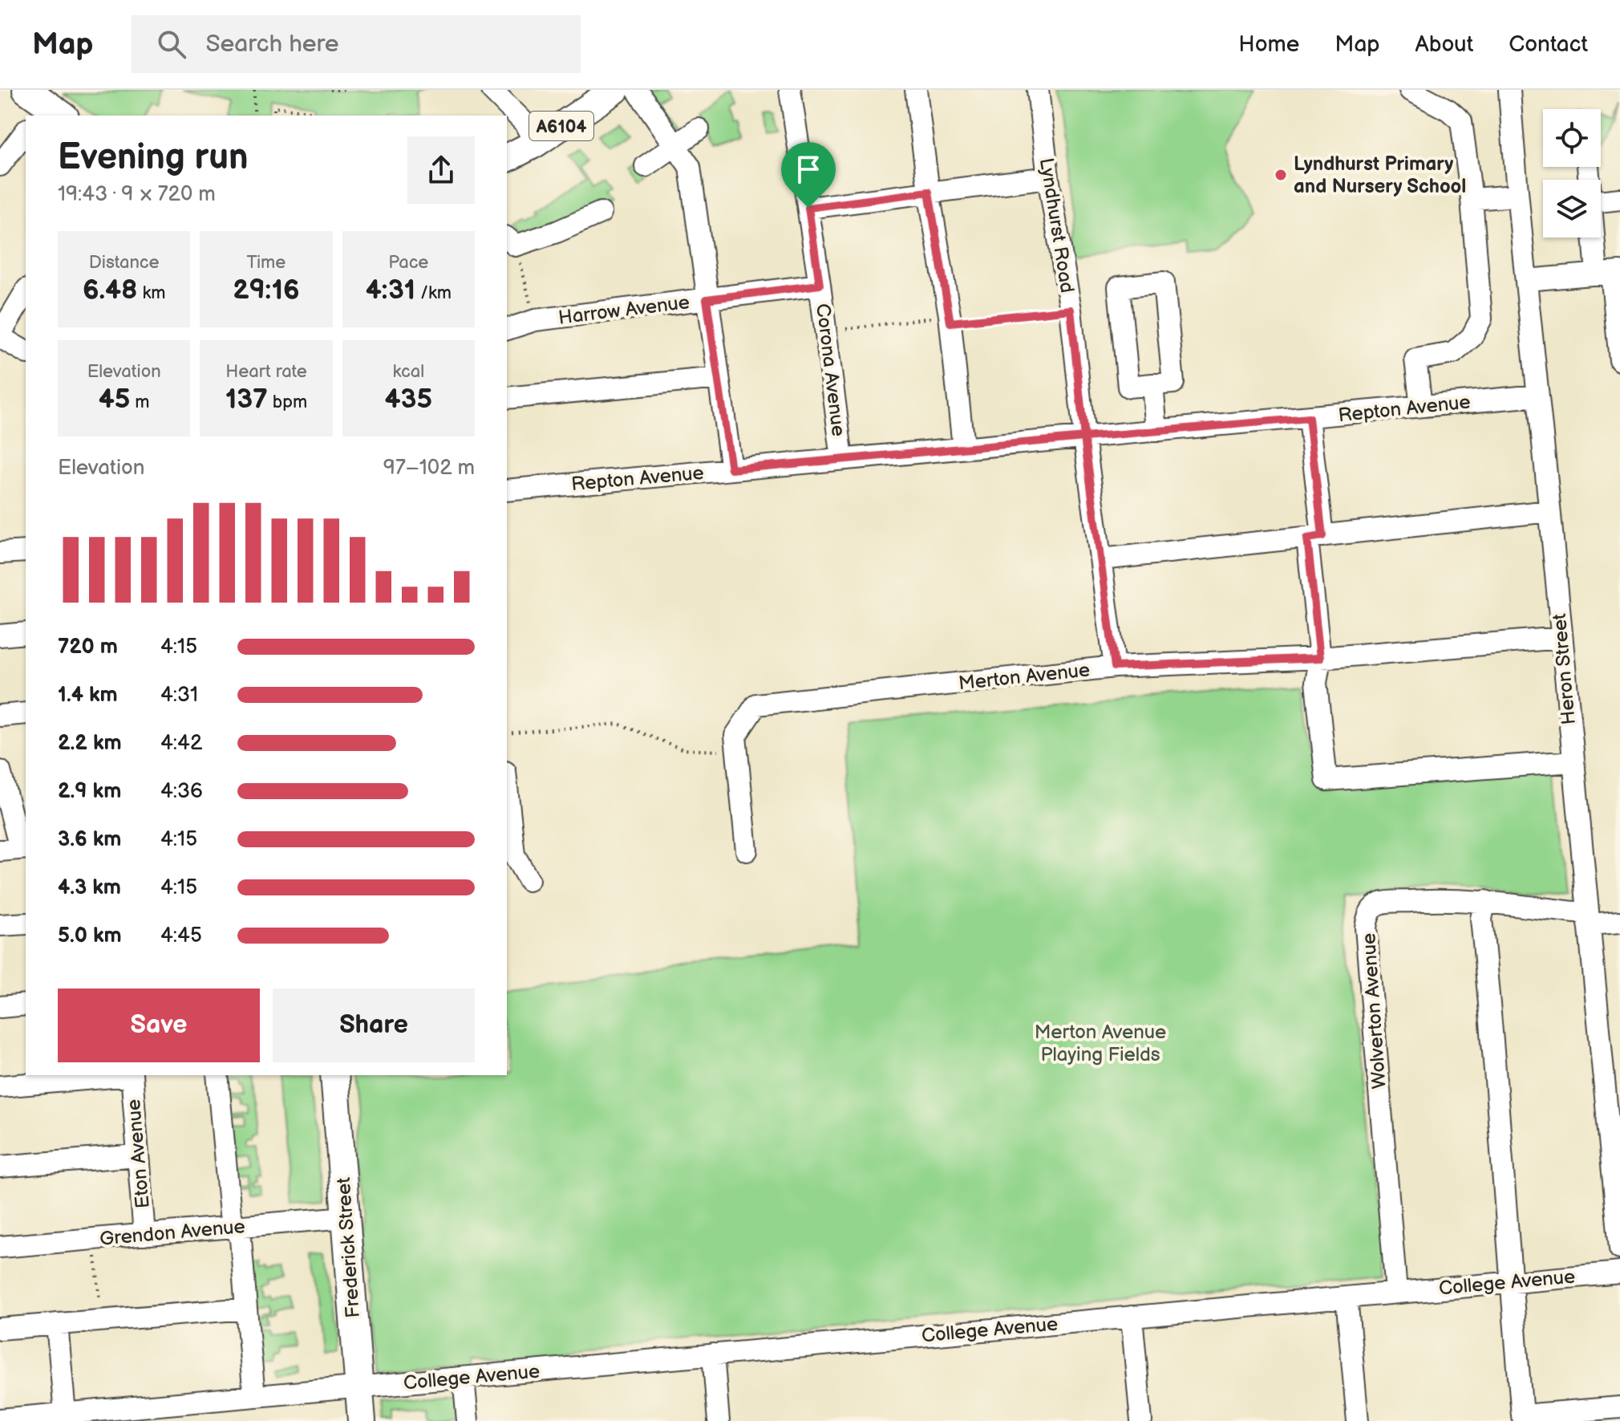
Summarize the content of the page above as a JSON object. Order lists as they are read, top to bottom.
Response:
{
  "streets": {
    "main road": ["A6104", "Frederick Street"],
    "street": [
      "Lyndhurst Road",
      "Harrow Avenue",
      "Corona Avenue",
      "Repton Avenue",
      "Heron Street",
      "Merton Avenue",
      "Wolverton Avenue",
      "Eton Avenue",
      "Grendon Avenue",
      "College Avenue"
    ]
  },
  "crossings": [
    ["Lyndhurst Road", "Repton Avenue"],
    ["Lyndhurst Road", "Merton Avenue"],
    ["Harrow Avenue", "Corona Avenue"],
    ["Corona Avenue", "Repton Avenue"],
    ["Repton Avenue", "Heron Street"],
    ["Heron Street", "Merton Avenue"],
    ["Heron Street", "Wolverton Avenue"],
    ["Wolverton Avenue", "College Avenue"],
    ["Eton Avenue", "Grendon Avenue"],
    ["Grendon Avenue", "Frederick Street"],
    ["Frederick Street", "College Avenue"]
  ],
  "parks": ["Merton Avenue Playing Fields"],
  "places": ["Lyndhurst Primary and Nursery School"],
  "page": {
    "header": "Map",
    "search": "Search here",
    "nav": [
      "Home",
      "Map",
      "About",
      "Contact"
    ],
    "heading": ["Evening run", "19:43 · 9 × 720 m"],
    "stats": [
      ["Distance", "6.48 km"],
      ["Time", "29:16"],
      ["Pace", "4:31 /km"],
      ["Elevation", "45 m"],
      ["Heart rate", "137 bpm"],
      ["kcal", "435"]
    ],
    "chart": ["Elevation", "97–102 m"],
    "list": [
      {
        "name": "720 m",
        "note": "4:15"
      },
      {
        "name": "1.4 km",
        "note": "4:31"
      },
      {
        "name": "2.2 km",
        "note": "4:42"
      },
      {
        "name": "2.9 km",
        "note": "4:36"
      },
      {
        "name": "3.6 km",
        "note": "4:15"
      },
      {
        "name": "4.3 km",
        "note": "4:15"
      },
      {
        "name": "5.0 km",
        "note": "4:45"
      }
    ],
    "buttons": ["Save", "Share"]
  }
}
